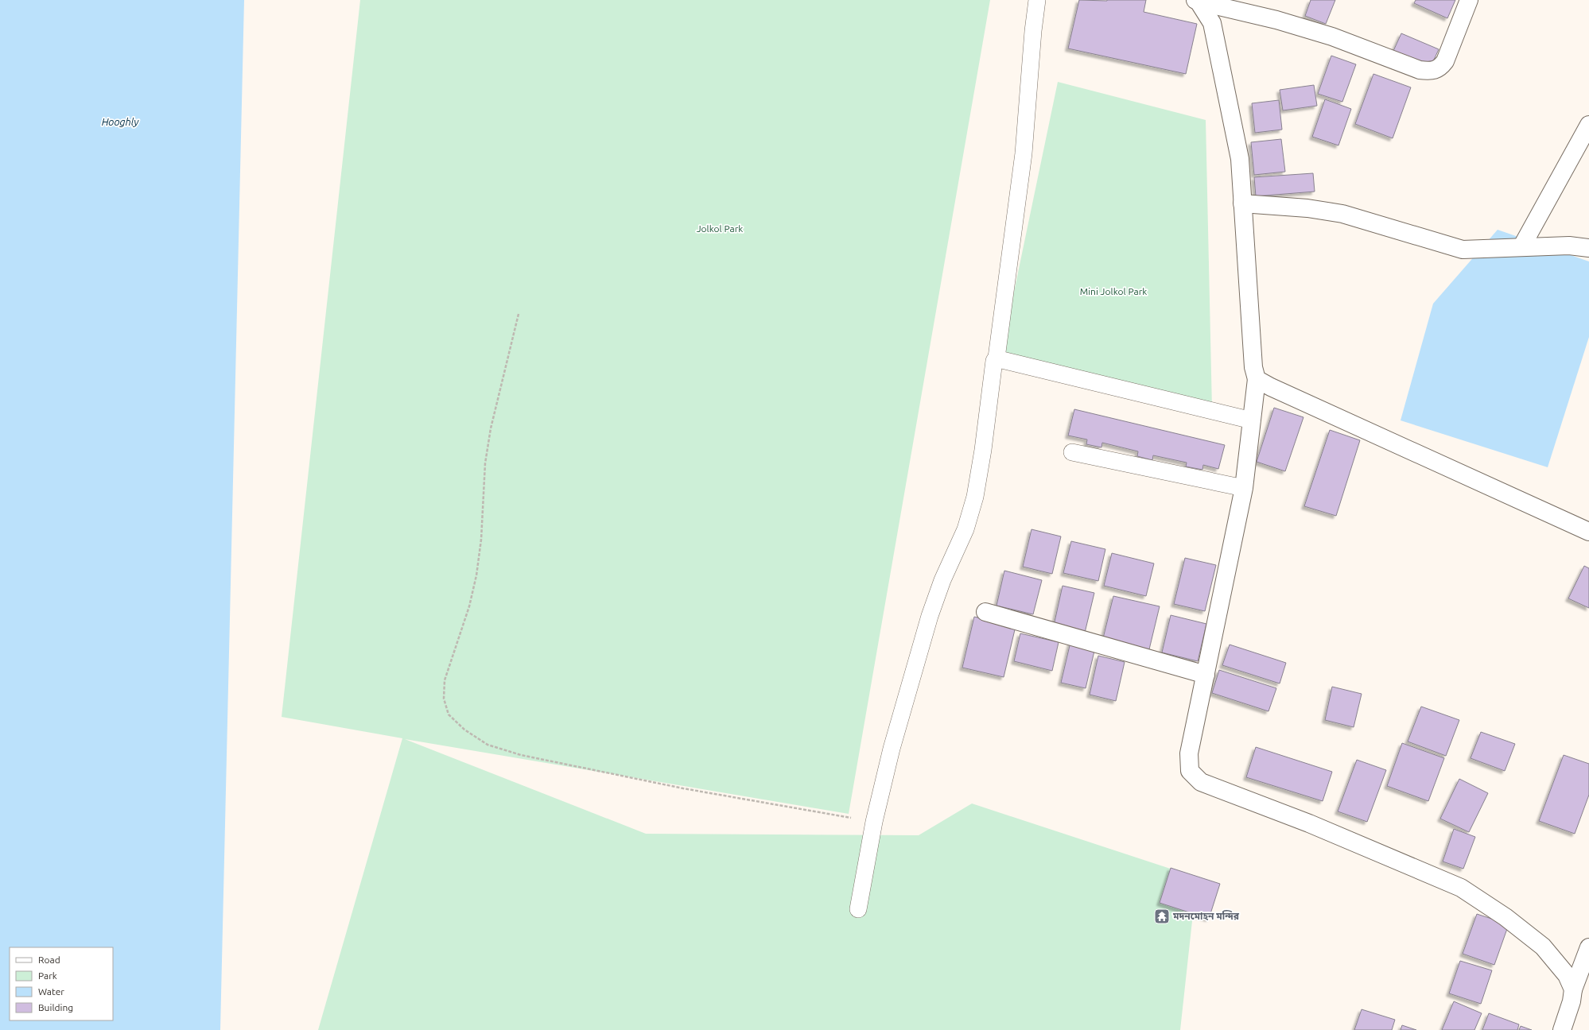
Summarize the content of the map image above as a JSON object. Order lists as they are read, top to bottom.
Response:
{
  "water": ["Hooghly"],
  "parks": ["Jolkol Park", "Mini Jolkol Park"],
  "places": {
    "temple": ["মদনমোহন মন্দির"]
  },
  "legend": [
    "Road",
    "Park",
    "Water",
    "Building"
  ]
}
